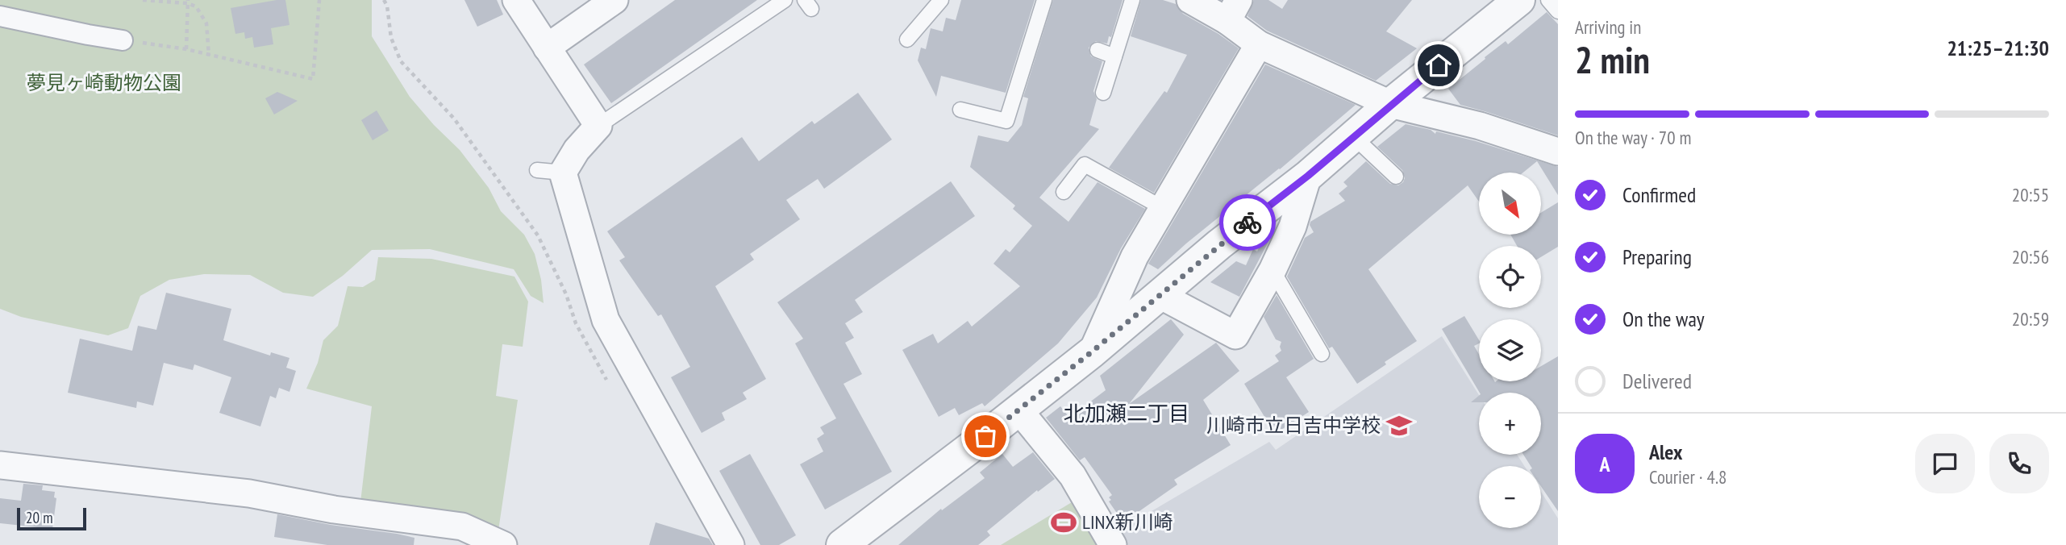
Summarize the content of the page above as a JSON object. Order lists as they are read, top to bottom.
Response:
{
  "districts": ["北加瀬二丁目"],
  "parks": ["夢見ヶ崎動物公園"],
  "places": {
    "school or university": ["川崎市立日吉中学校"],
    "sports": ["LINX新川崎"]
  },
  "scale_bar": "20 m",
  "north": "bottom right",
  "page": {
    "heading": ["2 min", "Arriving in", "21:25–21:30"],
    "panel": ["Alex", "Courier · 4.8"],
    "bar": "On the way · 70 m",
    "list": [
      ["Confirmed", "20:55"],
      ["Preparing", "20:56"],
      ["On the way", "20:59"],
      "Delivered"
    ],
    "map_buttons": ["+", "−"],
    "round": "A",
    "scale": "20 m"
  }
}
